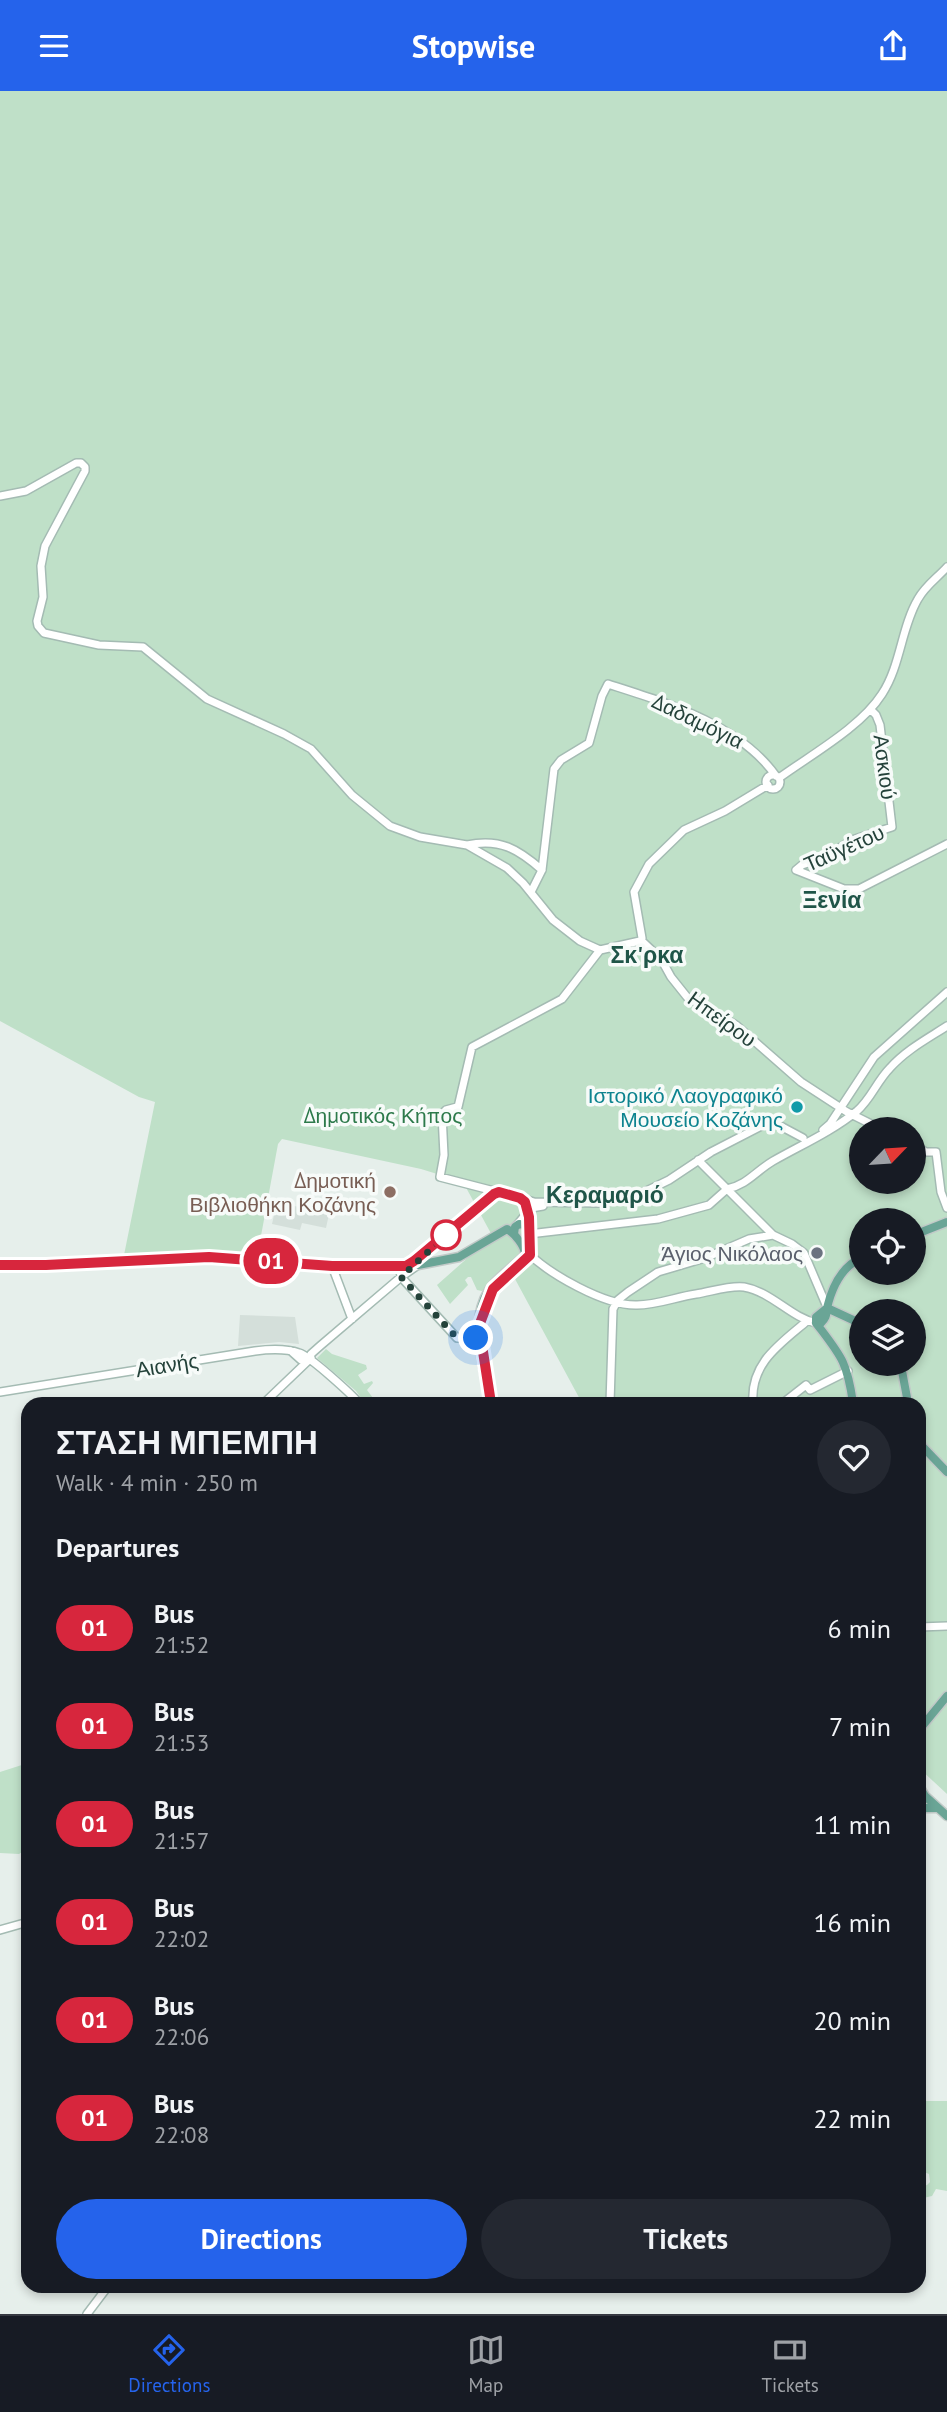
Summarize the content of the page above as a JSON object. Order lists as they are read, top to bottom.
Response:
{
  "streets": {
    "street": [
      "Δαδαμόγια",
      "Ασκιού",
      "Ταϋγέτου",
      "Ηπείρου",
      "Αιανής"
    ]
  },
  "crossings": [
    ["Ασκιού", "Ταϋγέτου"]
  ],
  "districts": ["Ξενία", "Σκ'ρκα", "Κεραμαριό"],
  "parks": ["Δημοτικός Κήπος"],
  "places": ["Ιστορικό Λαογραφικό Μουσείο Κοζάνης", "Δημοτική Βιβλιοθήκη Κοζάνης", "Άγιος Νικόλαος"],
  "lines": ["bus line 01"],
  "north": "top right",
  "page": {
    "header": "Stopwise",
    "on_map": "01",
    "heading": [
      ["ΣΤΑΣΗ ΜΠΕΜΠΗ", "Walk · 4 min · 250 m"],
      "Departures"
    ],
    "list": [
      {
        "mark": "01",
        "name": "Bus",
        "note": "21:52",
        "value": "6 min"
      },
      {
        "mark": "01",
        "name": "Bus",
        "note": "21:53",
        "value": "7 min"
      },
      {
        "mark": "01",
        "name": "Bus",
        "note": "21:57",
        "value": "11 min"
      },
      {
        "mark": "01",
        "name": "Bus",
        "note": "22:02",
        "value": "16 min"
      },
      {
        "mark": "01",
        "name": "Bus",
        "note": "22:06",
        "value": "20 min"
      },
      {
        "mark": "01",
        "name": "Bus",
        "note": "22:08",
        "value": "22 min"
      }
    ],
    "buttons": ["Directions", "Tickets"],
    "tabs": ["Directions", "Map", "Tickets"]
  }
}
